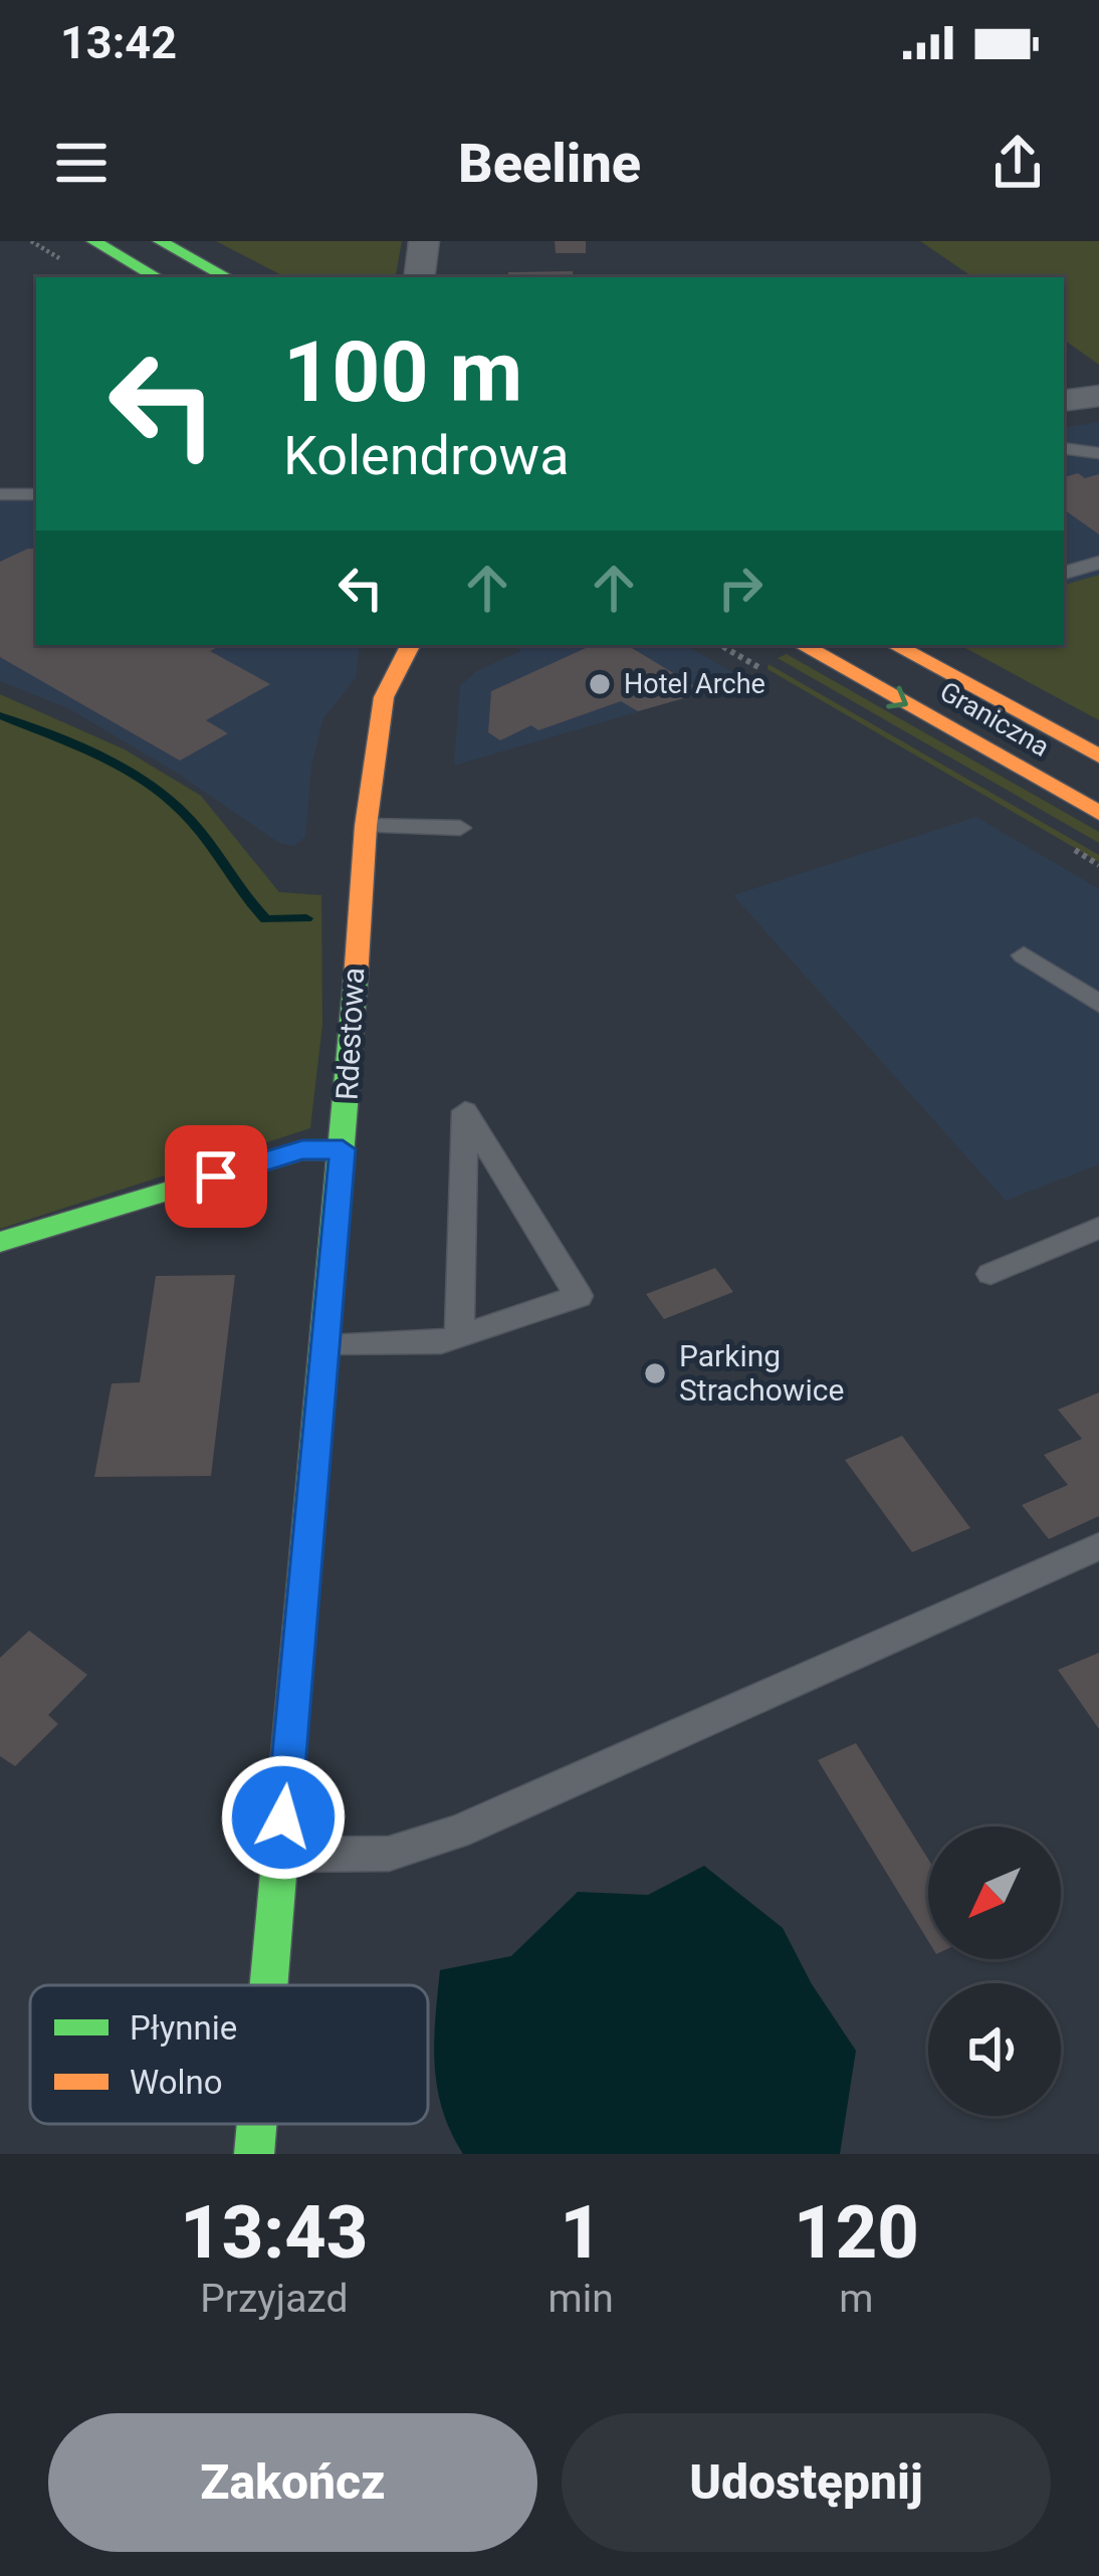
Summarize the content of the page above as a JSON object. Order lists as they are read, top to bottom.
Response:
{
  "streets": {
    "street": ["Graniczna", "Rdestowa"]
  },
  "places": ["Hotel Arche", "Parking Strachowice"],
  "legend": ["Płynnie", "Wolno"],
  "north": "bottom left",
  "page": {
    "status": "13:42",
    "header": "Beeline",
    "turn": ["100 m", "Kolendrowa"],
    "eta": [
      "13:43",
      "Przyjazd",
      "1",
      "min",
      "120",
      "m"
    ],
    "buttons": ["Zakończ", "Udostępnij"]
  }
}
